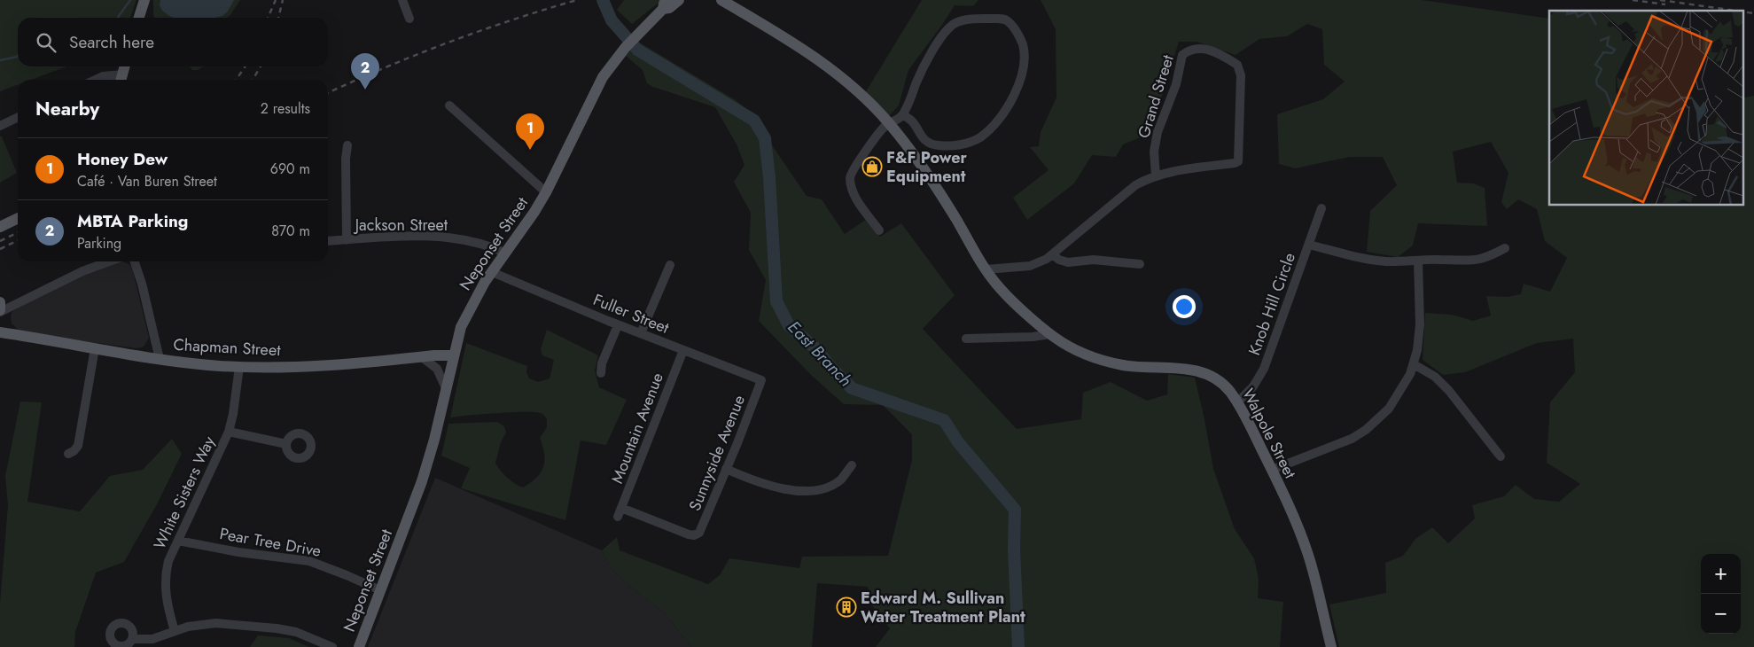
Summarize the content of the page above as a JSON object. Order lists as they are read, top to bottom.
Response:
{
  "streets": {
    "main road": ["Neponset Street", "Chapman Street", "Walpole Street"],
    "street": [
      "Grand Street",
      "Jackson Street",
      "Knob Hill Circle",
      "Fuller Street",
      "Mountain Avenue",
      "Sunnyside Avenue",
      "White Sisters Way",
      "Pear Tree Drive"
    ]
  },
  "crossings": [
    ["Grand Street", "Walpole Street"],
    ["Jackson Street", "Neponset Street"],
    ["Neponset Street", "Fuller Street"],
    ["Neponset Street", "Chapman Street"],
    ["Neponset Street", "Pear Tree Drive"],
    ["Knob Hill Circle", "Walpole Street"],
    ["Fuller Street", "Mountain Avenue"],
    ["Fuller Street", "Sunnyside Avenue"],
    ["Chapman Street", "White Sisters Way"],
    ["Mountain Avenue", "Sunnyside Avenue"],
    ["White Sisters Way", "Pear Tree Drive"]
  ],
  "water": ["East Branch"],
  "places": {
    "shop": ["F&F Power Equipment"],
    "building": ["Edward M. Sullivan Water Treatment Plant"]
  },
  "page": {
    "search": "Search here",
    "pins": ["2", "1"],
    "heading": ["Nearby", "2 results"],
    "list": [
      {
        "mark": "1",
        "name": "Honey Dew",
        "note": "Café · Van Buren Street",
        "value": "690 m"
      },
      {
        "mark": "2",
        "name": "MBTA Parking",
        "note": "Parking",
        "value": "870 m"
      }
    ],
    "map_buttons": ["+", "−"]
  }
}
